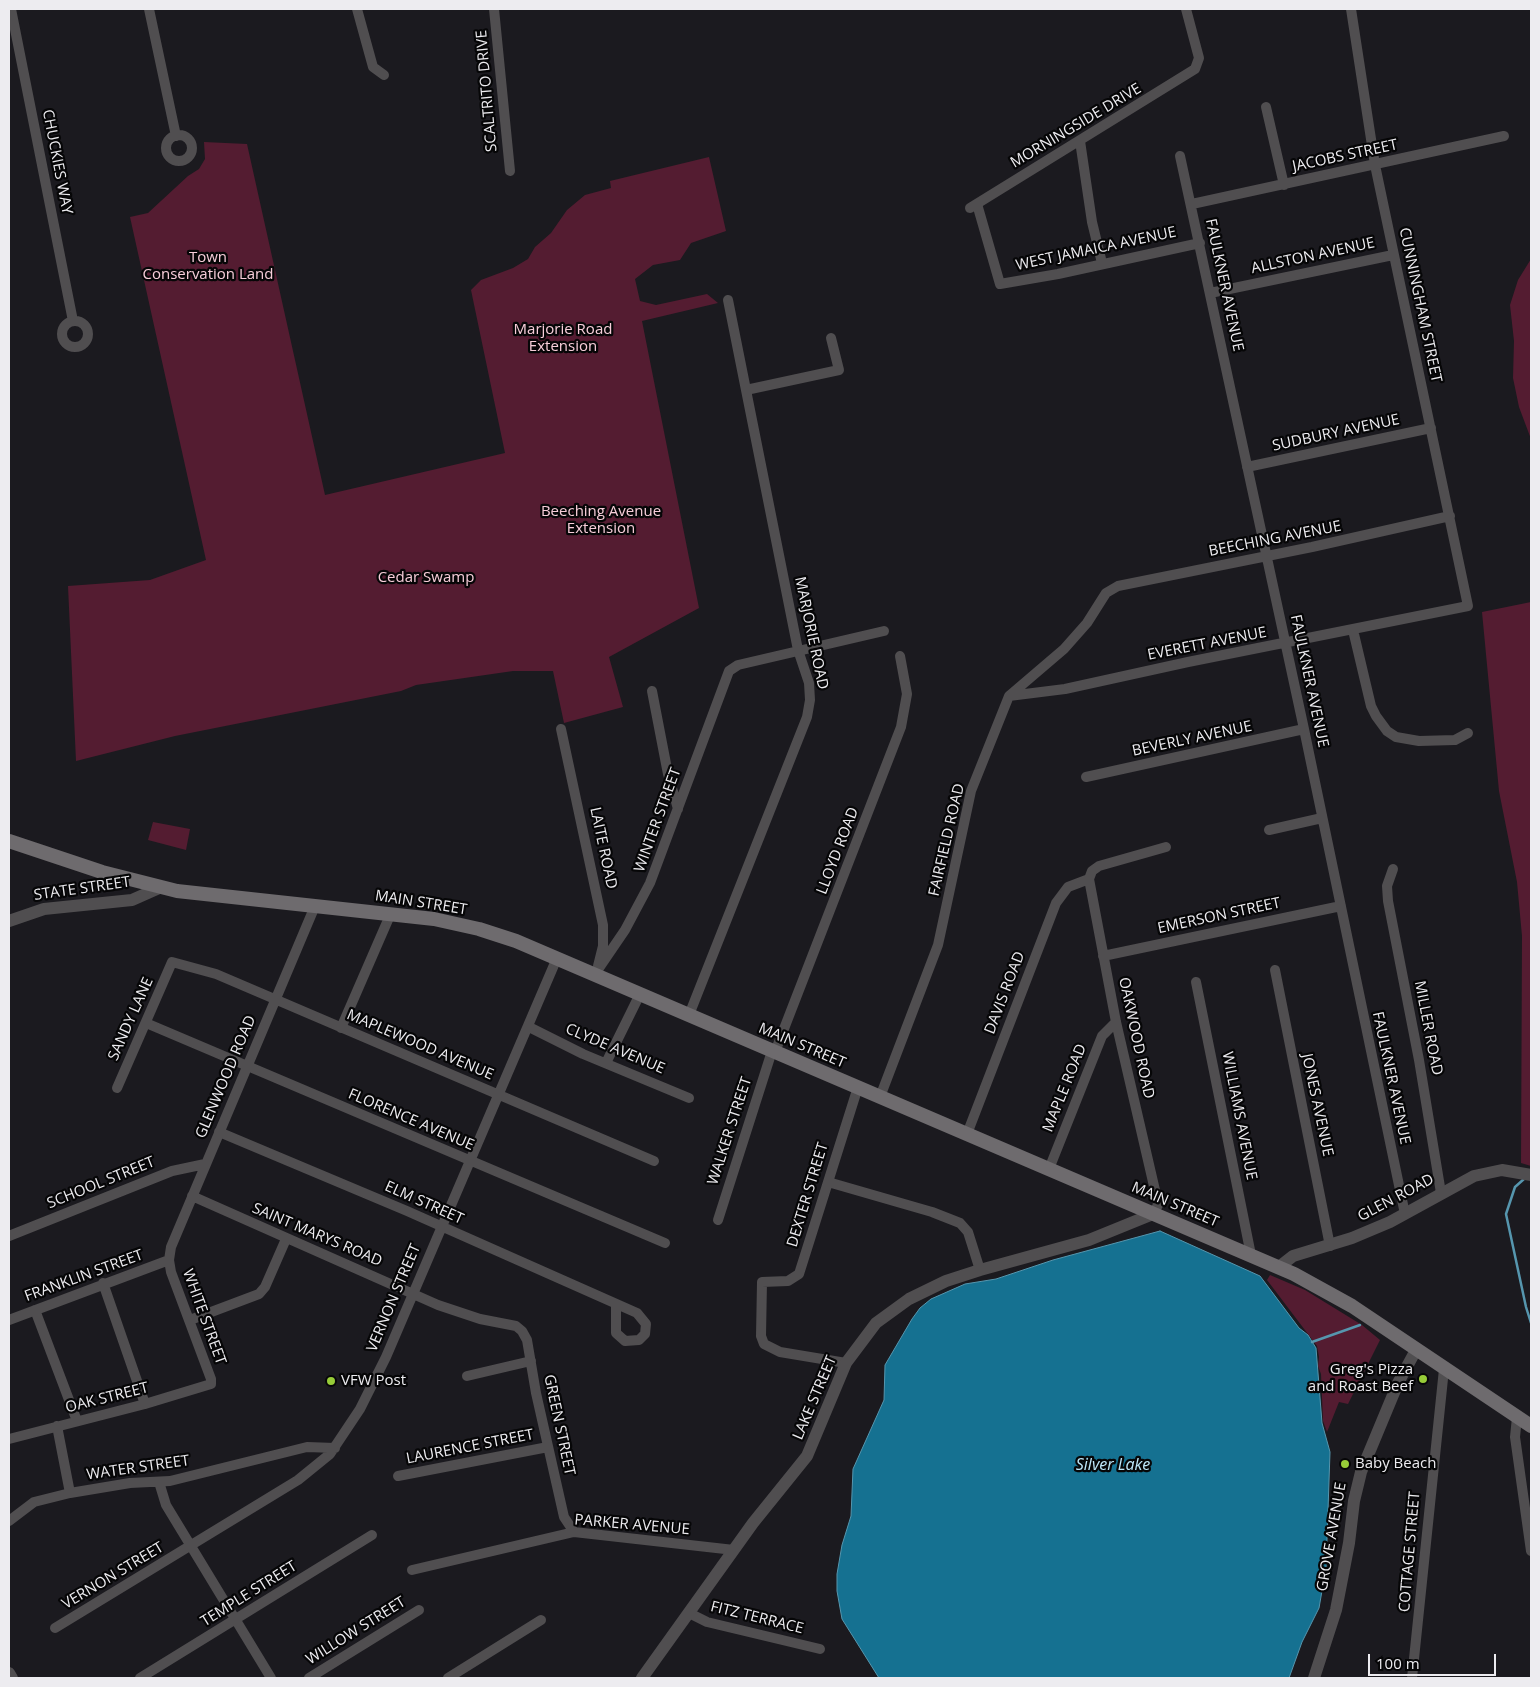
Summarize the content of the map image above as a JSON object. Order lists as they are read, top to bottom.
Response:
{
  "streets": {
    "main road": ["MAIN STREET"],
    "street": [
      "SCALTRITO DRIVE",
      "MORNINGSIDE DRIVE",
      "JACOBS STREET",
      "CHUCKIES WAY",
      "WEST JAMAICA AVENUE",
      "ALLSTON AVENUE",
      "FAULKNER AVENUE",
      "CUNNINGHAM STREET",
      "SUDBURY AVENUE",
      "BEECHING AVENUE",
      "MARJORIE ROAD",
      "EVERETT AVENUE",
      "BEVERLY AVENUE",
      "WINTER STREET",
      "FAIRFIELD ROAD",
      "LAITE ROAD",
      "LLOYD ROAD",
      "STATE STREET",
      "EMERSON STREET",
      "DAVIS ROAD",
      "SANDY LANE",
      "MILLER ROAD",
      "OAKWOOD ROAD",
      "MAPLEWOOD AVENUE",
      "CLYDE AVENUE",
      "GLENWOOD ROAD",
      "MAPLE ROAD",
      "JONES AVENUE",
      "WILLIAMS AVENUE",
      "FLORENCE AVENUE",
      "WALKER STREET",
      "SCHOOL STREET",
      "DEXTER STREET",
      "GLEN ROAD",
      "ELM STREET",
      "SAINT MARYS ROAD",
      "FRANKLIN STREET",
      "VERNON STREET",
      "WHITE STREET",
      "OAK STREET",
      "LAKE STREET",
      "GREEN STREET",
      "LAURENCE STREET",
      "WATER STREET",
      "PARKER AVENUE",
      "GROVE AVENUE",
      "COTTAGE STREET",
      "TEMPLE STREET",
      "FITZ TERRACE",
      "WILLOW STREET"
    ]
  },
  "crossings": [
    ["MORNINGSIDE DRIVE", "WEST JAMAICA AVENUE"],
    ["JACOBS STREET", "FAULKNER AVENUE"],
    ["JACOBS STREET", "CUNNINGHAM STREET"],
    ["WEST JAMAICA AVENUE", "FAULKNER AVENUE"],
    ["ALLSTON AVENUE", "FAULKNER AVENUE"],
    ["ALLSTON AVENUE", "CUNNINGHAM STREET"],
    ["FAULKNER AVENUE", "SUDBURY AVENUE"],
    ["FAULKNER AVENUE", "BEECHING AVENUE"],
    ["FAULKNER AVENUE", "EVERETT AVENUE"],
    ["FAULKNER AVENUE", "BEVERLY AVENUE"],
    ["FAULKNER AVENUE", "EMERSON STREET"],
    ["FAULKNER AVENUE", "GLEN ROAD"],
    ["CUNNINGHAM STREET", "SUDBURY AVENUE"],
    ["CUNNINGHAM STREET", "BEECHING AVENUE"],
    ["CUNNINGHAM STREET", "EVERETT AVENUE"],
    ["BEECHING AVENUE", "FAIRFIELD ROAD"],
    ["MARJORIE ROAD", "WINTER STREET"],
    ["MARJORIE ROAD", "MAIN STREET"],
    ["EVERETT AVENUE", "FAIRFIELD ROAD"],
    ["WINTER STREET", "LAITE ROAD"],
    ["WINTER STREET", "MAIN STREET"],
    ["FAIRFIELD ROAD", "MAIN STREET"],
    ["LAITE ROAD", "MAIN STREET"],
    ["LLOYD ROAD", "MAIN STREET"],
    ["LLOYD ROAD", "WALKER STREET"],
    ["STATE STREET", "MAIN STREET"],
    ["MAIN STREET", "DAVIS ROAD"],
    ["MAIN STREET", "OAKWOOD ROAD"],
    ["MAIN STREET", "GLENWOOD ROAD"],
    ["MAIN STREET", "MAPLE ROAD"],
    ["MAIN STREET", "WILLIAMS AVENUE"],
    ["MAIN STREET", "WALKER STREET"],
    ["MAIN STREET", "DEXTER STREET"],
    ["MAIN STREET", "GLEN ROAD"],
    ["MAIN STREET", "VERNON STREET"],
    ["MAIN STREET", "LAKE STREET"],
    ["MAIN STREET", "GROVE AVENUE"],
    ["MAIN STREET", "COTTAGE STREET"],
    ["EMERSON STREET", "OAKWOOD ROAD"],
    ["DAVIS ROAD", "OAKWOOD ROAD"],
    ["SANDY LANE", "MAPLEWOOD AVENUE"],
    ["SANDY LANE", "FLORENCE AVENUE"],
    ["MILLER ROAD", "GLEN ROAD"],
    ["OAKWOOD ROAD", "MAPLE ROAD"],
    ["OAKWOOD ROAD", "LAKE STREET"],
    ["MAPLEWOOD AVENUE", "GLENWOOD ROAD"],
    ["MAPLEWOOD AVENUE", "VERNON STREET"],
    ["CLYDE AVENUE", "VERNON STREET"],
    ["GLENWOOD ROAD", "FLORENCE AVENUE"],
    ["GLENWOOD ROAD", "SCHOOL STREET"],
    ["GLENWOOD ROAD", "ELM STREET"],
    ["GLENWOOD ROAD", "SAINT MARYS ROAD"],
    ["GLENWOOD ROAD", "FRANKLIN STREET"],
    ["GLENWOOD ROAD", "WHITE STREET"],
    ["JONES AVENUE", "GLEN ROAD"],
    ["FLORENCE AVENUE", "VERNON STREET"],
    ["DEXTER STREET", "LAKE STREET"],
    ["ELM STREET", "VERNON STREET"],
    ["SAINT MARYS ROAD", "VERNON STREET"],
    ["SAINT MARYS ROAD", "GREEN STREET"],
    ["FRANKLIN STREET", "WHITE STREET"],
    ["VERNON STREET", "WATER STREET"],
    ["WHITE STREET", "OAK STREET"],
    ["LAKE STREET", "PARKER AVENUE"],
    ["LAKE STREET", "FITZ TERRACE"],
    ["GREEN STREET", "LAURENCE STREET"],
    ["GREEN STREET", "PARKER AVENUE"]
  ],
  "water": ["Silver Lake"],
  "parks": [
    "Town Conservation Land",
    "Marjorie Road Extension",
    "Beeching Avenue Extension",
    "Cedar Swamp"
  ],
  "places": ["Greg's Pizza and Roast Beef", "VFW Post", "Baby Beach"],
  "scale_bar": "100 m"
}
